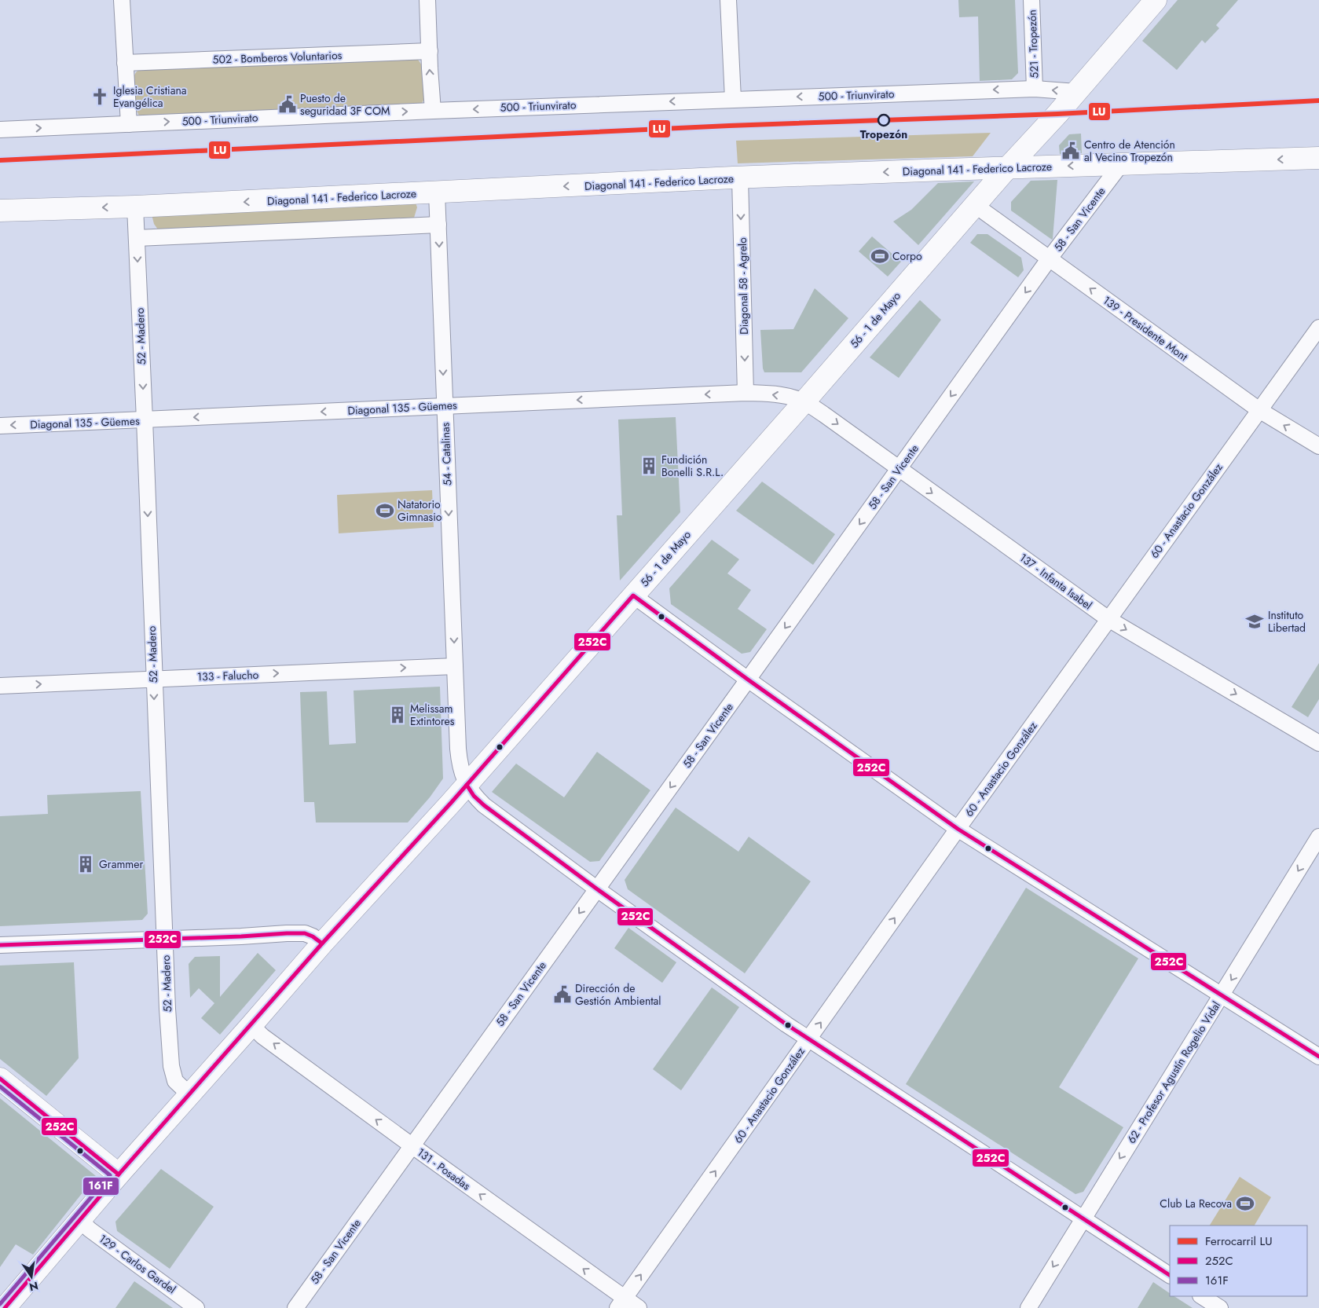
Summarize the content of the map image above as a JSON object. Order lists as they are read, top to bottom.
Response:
{
  "streets": {
    "main road": ["Diagonal 141 - Federico Lacroze", "56 - 1 de Mayo"],
    "street": [
      "521 - Tropezón",
      "502 - Bomberos Voluntarios",
      "500 - Triunvirato",
      "58 - San Vicente",
      "Diagonal 58 - Agrelo",
      "139 - Presidente Mont",
      "52 - Madero",
      "Diagonal 135 - Güemes",
      "54 - Catalinas",
      "60 - Anastacio González",
      "137 - Infanta Isabel",
      "133 - Falucho",
      "62 - Profesor Agustín Rogelio Vidal",
      "131 - Posadas",
      "129 - Carlos Gardel"
    ]
  },
  "crossings": [
    ["521 - Tropezón", "500 - Triunvirato"],
    ["500 - Triunvirato", "56 - 1 de Mayo"],
    ["Diagonal 141 - Federico Lacroze", "58 - San Vicente"],
    ["Diagonal 141 - Federico Lacroze", "Diagonal 58 - Agrelo"],
    ["Diagonal 141 - Federico Lacroze", "56 - 1 de Mayo"],
    ["Diagonal 141 - Federico Lacroze", "52 - Madero"],
    ["Diagonal 141 - Federico Lacroze", "54 - Catalinas"],
    ["58 - San Vicente", "139 - Presidente Mont"],
    ["58 - San Vicente", "54 - Catalinas"],
    ["58 - San Vicente", "137 - Infanta Isabel"],
    ["58 - San Vicente", "131 - Posadas"],
    ["Diagonal 58 - Agrelo", "Diagonal 135 - Güemes"],
    ["56 - 1 de Mayo", "139 - Presidente Mont"],
    ["56 - 1 de Mayo", "52 - Madero"],
    ["56 - 1 de Mayo", "Diagonal 135 - Güemes"],
    ["56 - 1 de Mayo", "54 - Catalinas"],
    ["56 - 1 de Mayo", "137 - Infanta Isabel"],
    ["56 - 1 de Mayo", "131 - Posadas"],
    ["56 - 1 de Mayo", "129 - Carlos Gardel"],
    ["139 - Presidente Mont", "60 - Anastacio González"],
    ["52 - Madero", "Diagonal 135 - Güemes"],
    ["52 - Madero", "133 - Falucho"],
    ["Diagonal 135 - Güemes", "54 - Catalinas"],
    ["Diagonal 135 - Güemes", "137 - Infanta Isabel"],
    ["54 - Catalinas", "60 - Anastacio González"],
    ["54 - Catalinas", "133 - Falucho"],
    ["54 - Catalinas", "62 - Profesor Agustín Rogelio Vidal"],
    ["60 - Anastacio González", "137 - Infanta Isabel"],
    ["60 - Anastacio González", "131 - Posadas"]
  ],
  "one_way": [
    "Diagonal 141 - Federico Lacroze",
    "58 - San Vicente",
    "Diagonal 58 - Agrelo",
    "139 - Presidente Mont",
    "52 - Madero",
    "Diagonal 135 - Güemes",
    "60 - Anastacio González",
    "137 - Infanta Isabel",
    "133 - Falucho",
    "62 - Profesor Agustín Rogelio Vidal",
    "131 - Posadas"
  ],
  "places": {
    "church": ["Iglesia Cristiana Evangélica"],
    "public building": ["Puesto de seguridad 3F COM", "Centro de Atención al Vecino Tropezón", "Dirección de Gestión Ambiental"],
    "other": ["Tropezón"],
    "sports": ["Corpo", "Natatorio Gimnasio", "Club La Recova"],
    "building": ["Fundición Bonelli S.R.L.", "Melissam Extintores", "Grammer"],
    "school or university": ["Instituto Libertad"]
  },
  "lines": ["rail line LU", "transit line 252C", "transit line 161F"],
  "legend": ["Ferrocarril LU", "252C", "161F"],
  "north": "bottom"
}
